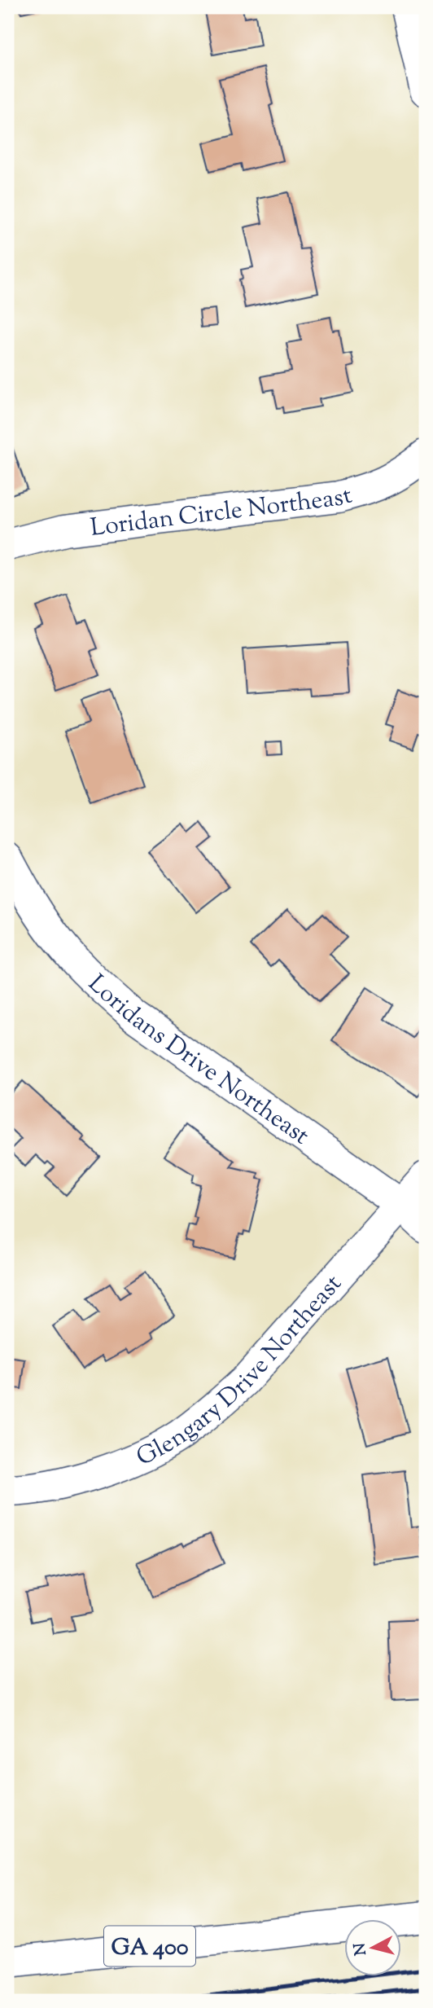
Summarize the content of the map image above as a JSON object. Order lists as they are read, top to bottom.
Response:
{
  "streets": {
    "main road": [
      "Loridan Circle Northeast",
      "Loridans Drive Northeast",
      "Glengary Drive Northeast",
      "GA 400"
    ]
  },
  "crossings": [
    ["Loridans Drive Northeast", "Glengary Drive Northeast"]
  ],
  "north": "left"
}
